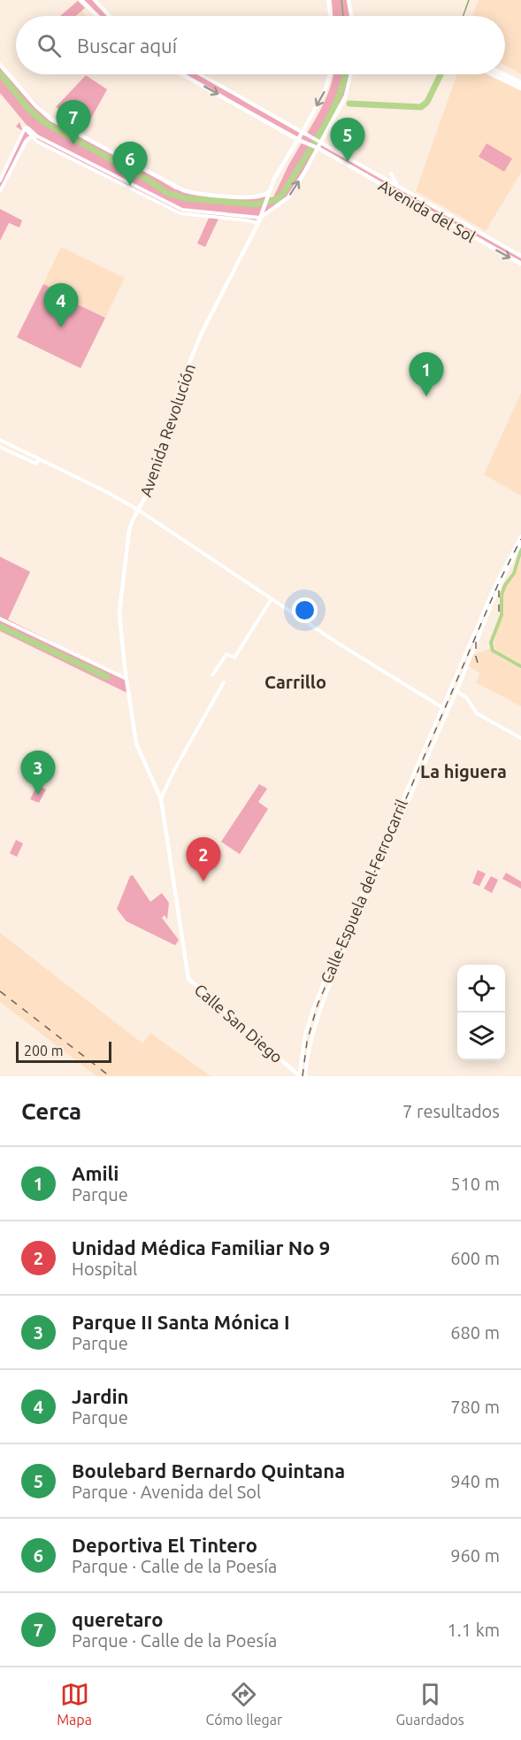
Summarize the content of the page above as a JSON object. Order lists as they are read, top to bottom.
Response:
{
  "streets": {
    "main road": ["Avenida del Sol", "Avenida Revolución", "Calle San Diego"],
    "street": ["Calle Espuela del Ferrocarril"]
  },
  "crossings": [
    ["Avenida del Sol", "Avenida Revolución"],
    ["Avenida Revolución", "Calle San Diego"],
    ["Calle Espuela del Ferrocarril", "Calle San Diego"]
  ],
  "one_way": ["Avenida del Sol"],
  "districts": ["Carrillo", "La higuera"],
  "scale_bar": "200 m",
  "page": {
    "search": "Buscar aquí",
    "pins": [
      "7",
      "5",
      "6",
      "4",
      "1",
      "3",
      "2"
    ],
    "scale": "200 m",
    "heading": ["Cerca", "7 resultados"],
    "list": [
      {
        "mark": "1",
        "name": "Amili",
        "note": "Parque",
        "value": "510 m"
      },
      {
        "mark": "2",
        "name": "Unidad Médica Familiar No 9",
        "note": "Hospital",
        "value": "600 m"
      },
      {
        "mark": "3",
        "name": "Parque II Santa Mónica I",
        "note": "Parque",
        "value": "680 m"
      },
      {
        "mark": "4",
        "name": "Jardin",
        "note": "Parque",
        "value": "780 m"
      },
      {
        "mark": "5",
        "name": "Boulebard Bernardo Quintana",
        "note": "Parque · Avenida del Sol",
        "value": "940 m"
      },
      {
        "mark": "6",
        "name": "Deportiva El Tintero",
        "note": "Parque · Calle de la Poesía",
        "value": "960 m"
      },
      {
        "mark": "7",
        "name": "queretaro",
        "note": "Parque · Calle de la Poesía",
        "value": "1.1 km"
      }
    ],
    "nav": ["Mapa", "Cómo llegar", "Guardados"]
  }
}
